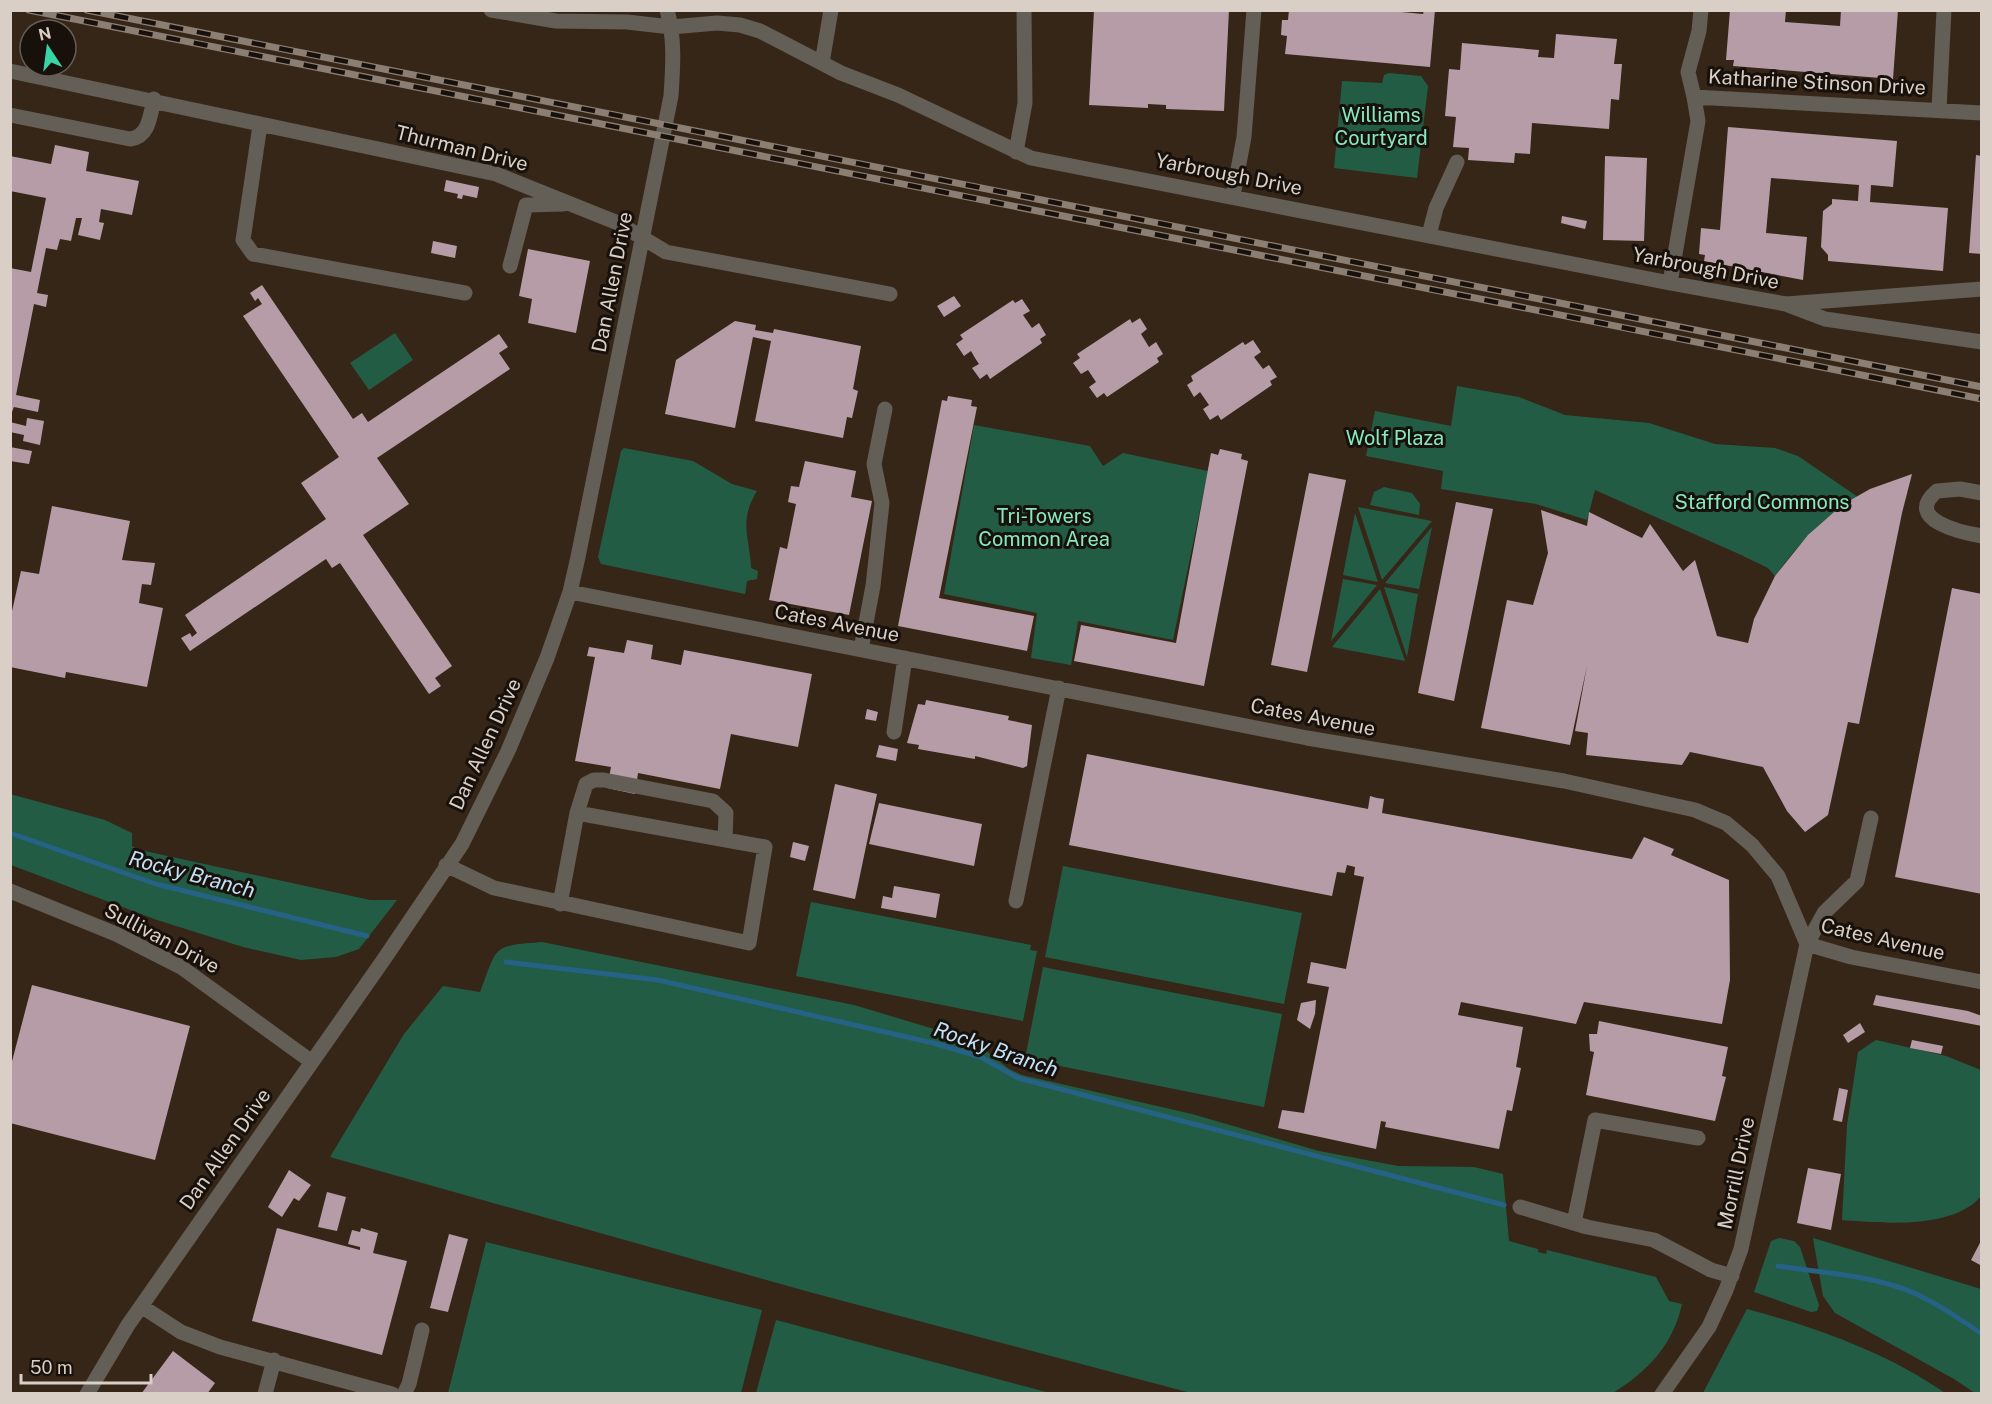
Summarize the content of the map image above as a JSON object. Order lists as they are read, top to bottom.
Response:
{
  "streets": {
    "street": [
      "Katharine Stinson Drive",
      "Thurman Drive",
      "Yarbrough Drive",
      "Dan Allen Drive",
      "Cates Avenue",
      "Sullivan Drive",
      "Morrill Drive"
    ]
  },
  "crossings": [
    ["Katharine Stinson Drive", "Yarbrough Drive"],
    ["Thurman Drive", "Dan Allen Drive"],
    ["Yarbrough Drive", "Dan Allen Drive"],
    ["Dan Allen Drive", "Cates Avenue"],
    ["Dan Allen Drive", "Sullivan Drive"],
    ["Cates Avenue", "Morrill Drive"]
  ],
  "water": ["Rocky Branch"],
  "parks": [
    "Williams Courtyard",
    "Wolf Plaza",
    "Stafford Commons",
    "Tri-Towers Common Area"
  ],
  "scale_bar": "50 m",
  "north": "top"
}
